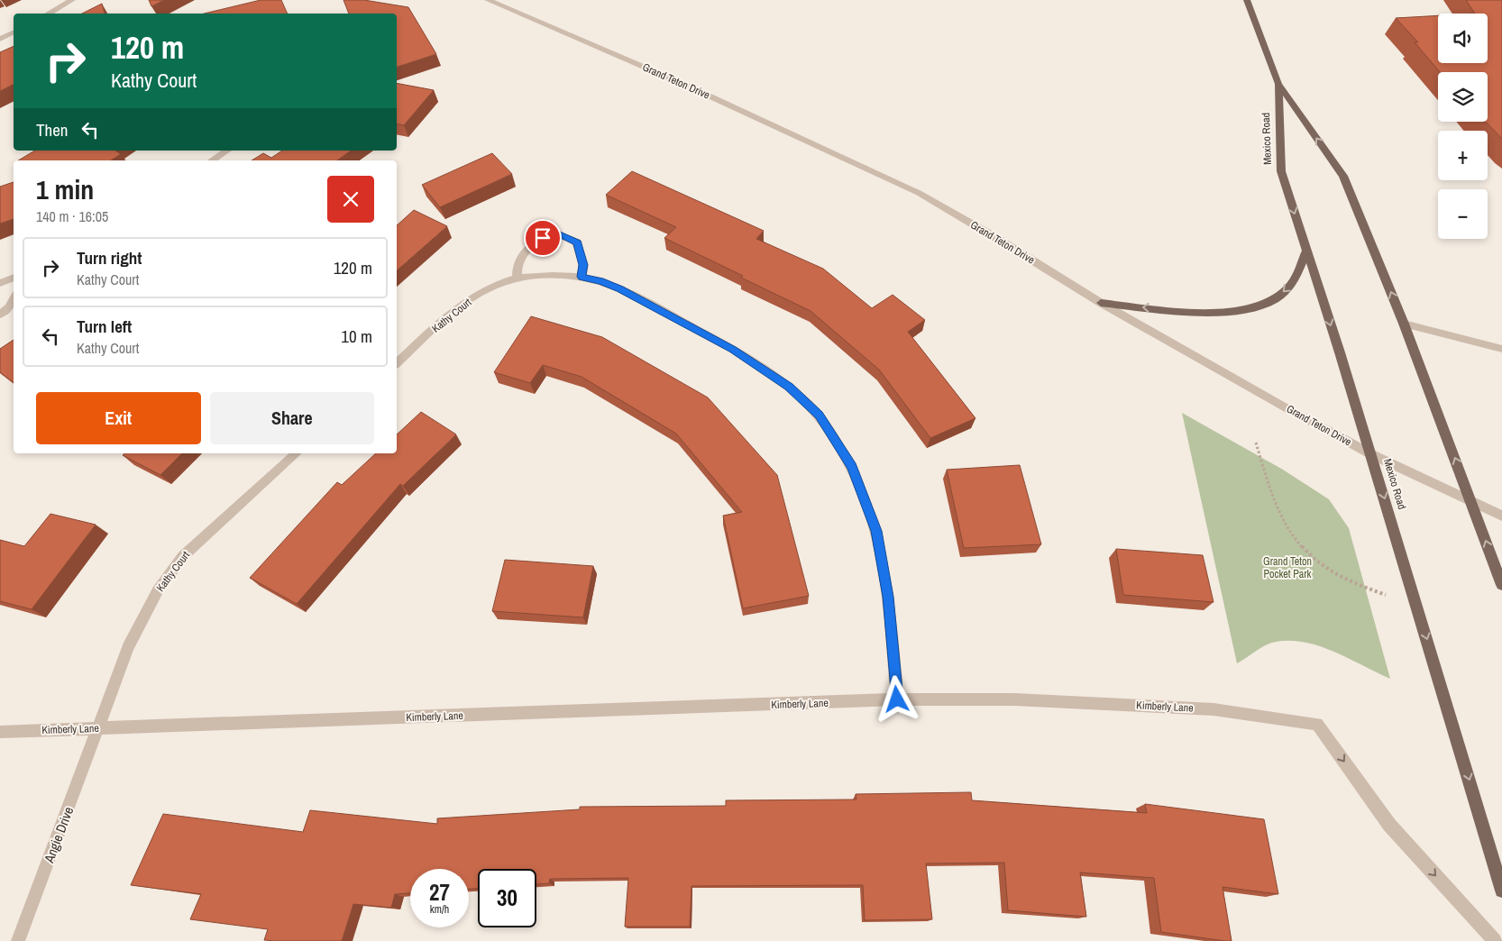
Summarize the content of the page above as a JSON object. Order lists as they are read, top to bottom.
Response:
{
  "streets": {
    "main road": ["Mexico Road"],
    "street": [
      "Grand Teton Drive",
      "Kathy Court",
      "Kimberly Lane",
      "Angie Drive"
    ]
  },
  "crossings": [
    ["Grand Teton Drive", "Mexico Road"],
    ["Kathy Court", "Kimberly Lane"],
    ["Kathy Court", "Angie Drive"],
    ["Kimberly Lane", "Angie Drive"]
  ],
  "one_way": ["Kimberly Lane"],
  "parks": ["Grand Teton Pocket Park"],
  "page": {
    "map_buttons": ["+", "−"],
    "turn": ["120 m", "Kathy Court"],
    "then": "Then",
    "heading": ["1 min", "140 m · 16:05"],
    "list": [
      {
        "name": "Turn right",
        "note": "Kathy Court",
        "value": "120 m"
      },
      {
        "name": "Turn left",
        "note": "Kathy Court",
        "value": "10 m"
      }
    ],
    "buttons": ["Exit", "Share"],
    "speed": "27 km/h",
    "limit": "30"
  }
}
